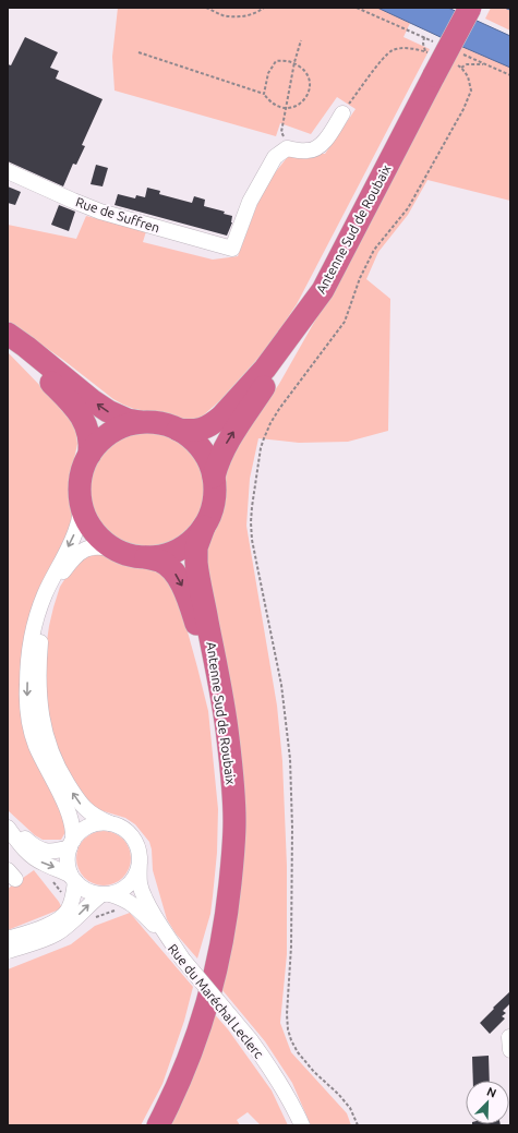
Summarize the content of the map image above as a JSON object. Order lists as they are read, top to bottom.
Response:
{
  "streets": {
    "highway": ["Antenne Sud de Roubaix"],
    "street": ["Rue de Suffren", "Rue du Maréchal Leclerc"]
  },
  "north": "top right"
}
